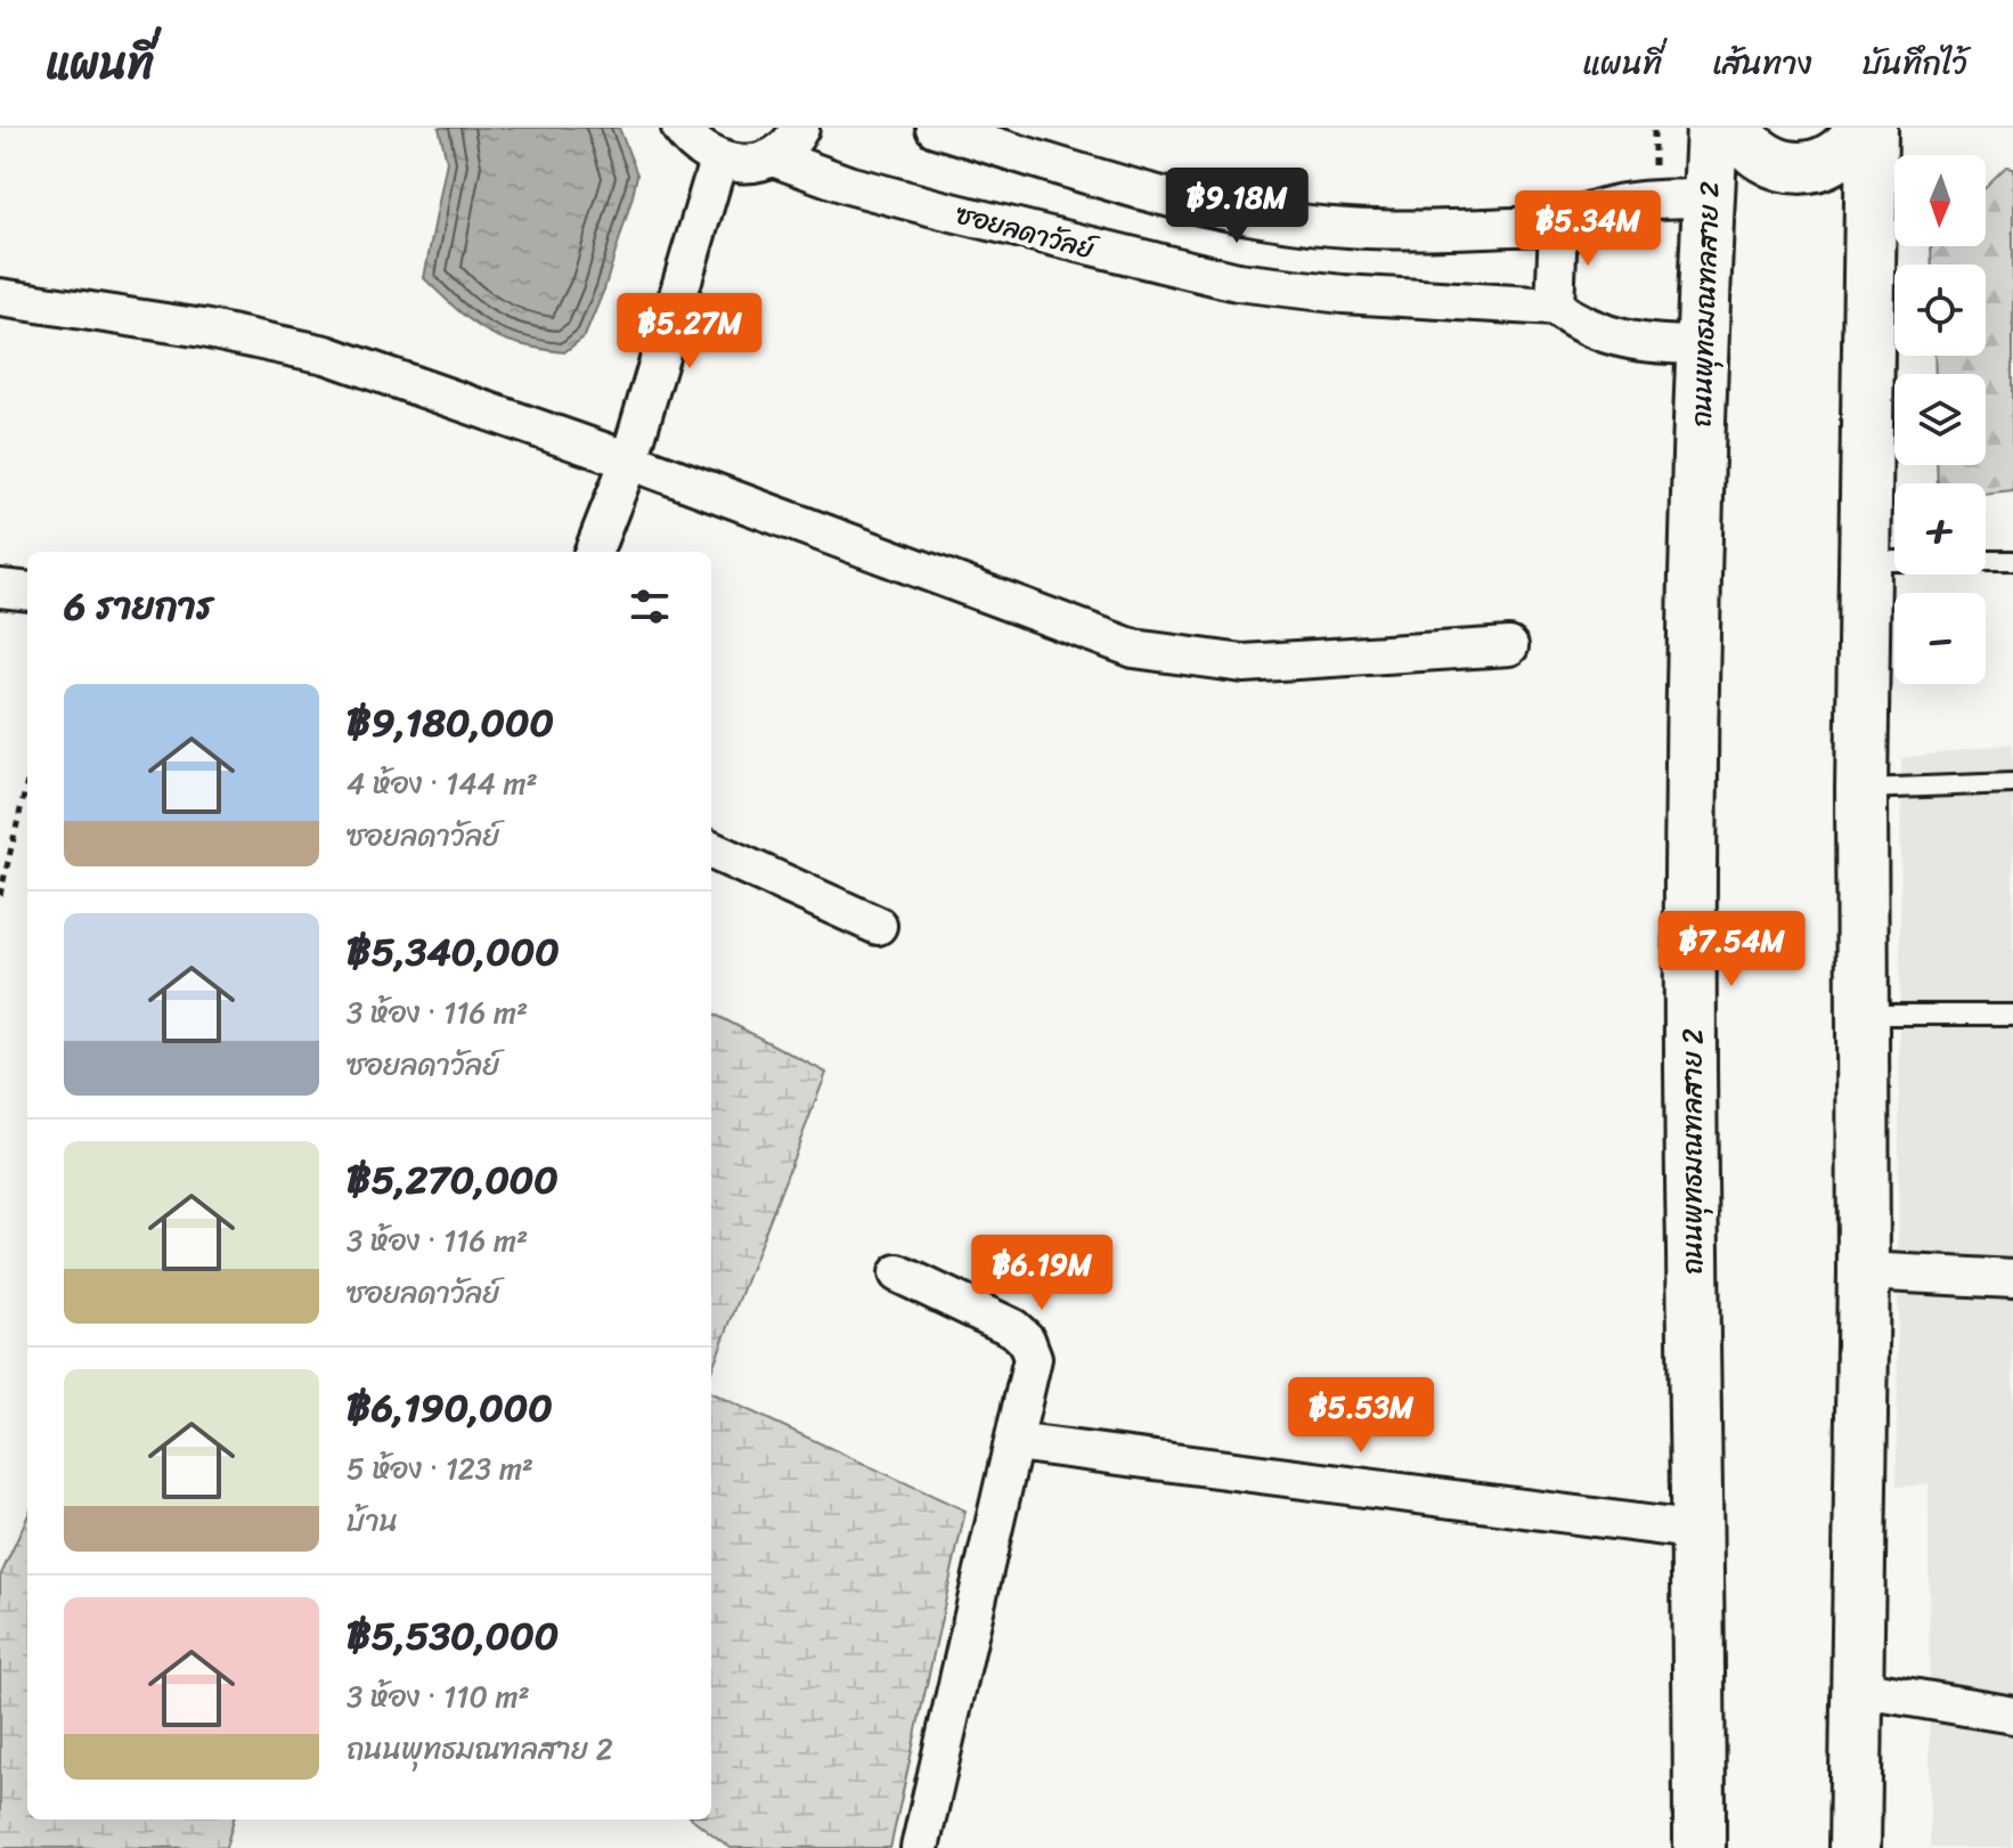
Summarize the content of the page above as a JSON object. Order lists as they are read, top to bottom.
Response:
{
  "streets": {
    "main road": ["ถนนพุทธมณฑลสาย 2"],
    "street": ["ซอยลดาวัลย์"]
  },
  "crossings": [
    ["ซอยลดาวัลย์", "ถนนพุทธมณฑลสาย 2"]
  ],
  "north": "bottom",
  "page": {
    "header": "แผนที่",
    "nav": ["แผนที่", "เส้นทาง", "บันทึกไว้"],
    "map_buttons": ["+", "−"],
    "price": [
      "฿9.18M",
      "฿5.34M",
      "฿5.27M",
      "฿7.54M",
      "฿6.19M",
      "฿5.53M"
    ],
    "heading": "6 รายการ",
    "list": [
      {
        "name": "฿9,180,000",
        "note": "4 ห้อง · 144 m² · ซอยลดาวัลย์"
      },
      {
        "name": "฿5,340,000",
        "note": "3 ห้อง · 116 m² · ซอยลดาวัลย์"
      },
      {
        "name": "฿5,270,000",
        "note": "3 ห้อง · 116 m² · ซอยลดาวัลย์"
      },
      {
        "name": "฿6,190,000",
        "note": "5 ห้อง · 123 m² · บ้าน"
      },
      {
        "name": "฿5,530,000",
        "note": "3 ห้อง · 110 m² · ถนนพุทธมณฑลสาย 2"
      }
    ]
  }
}
